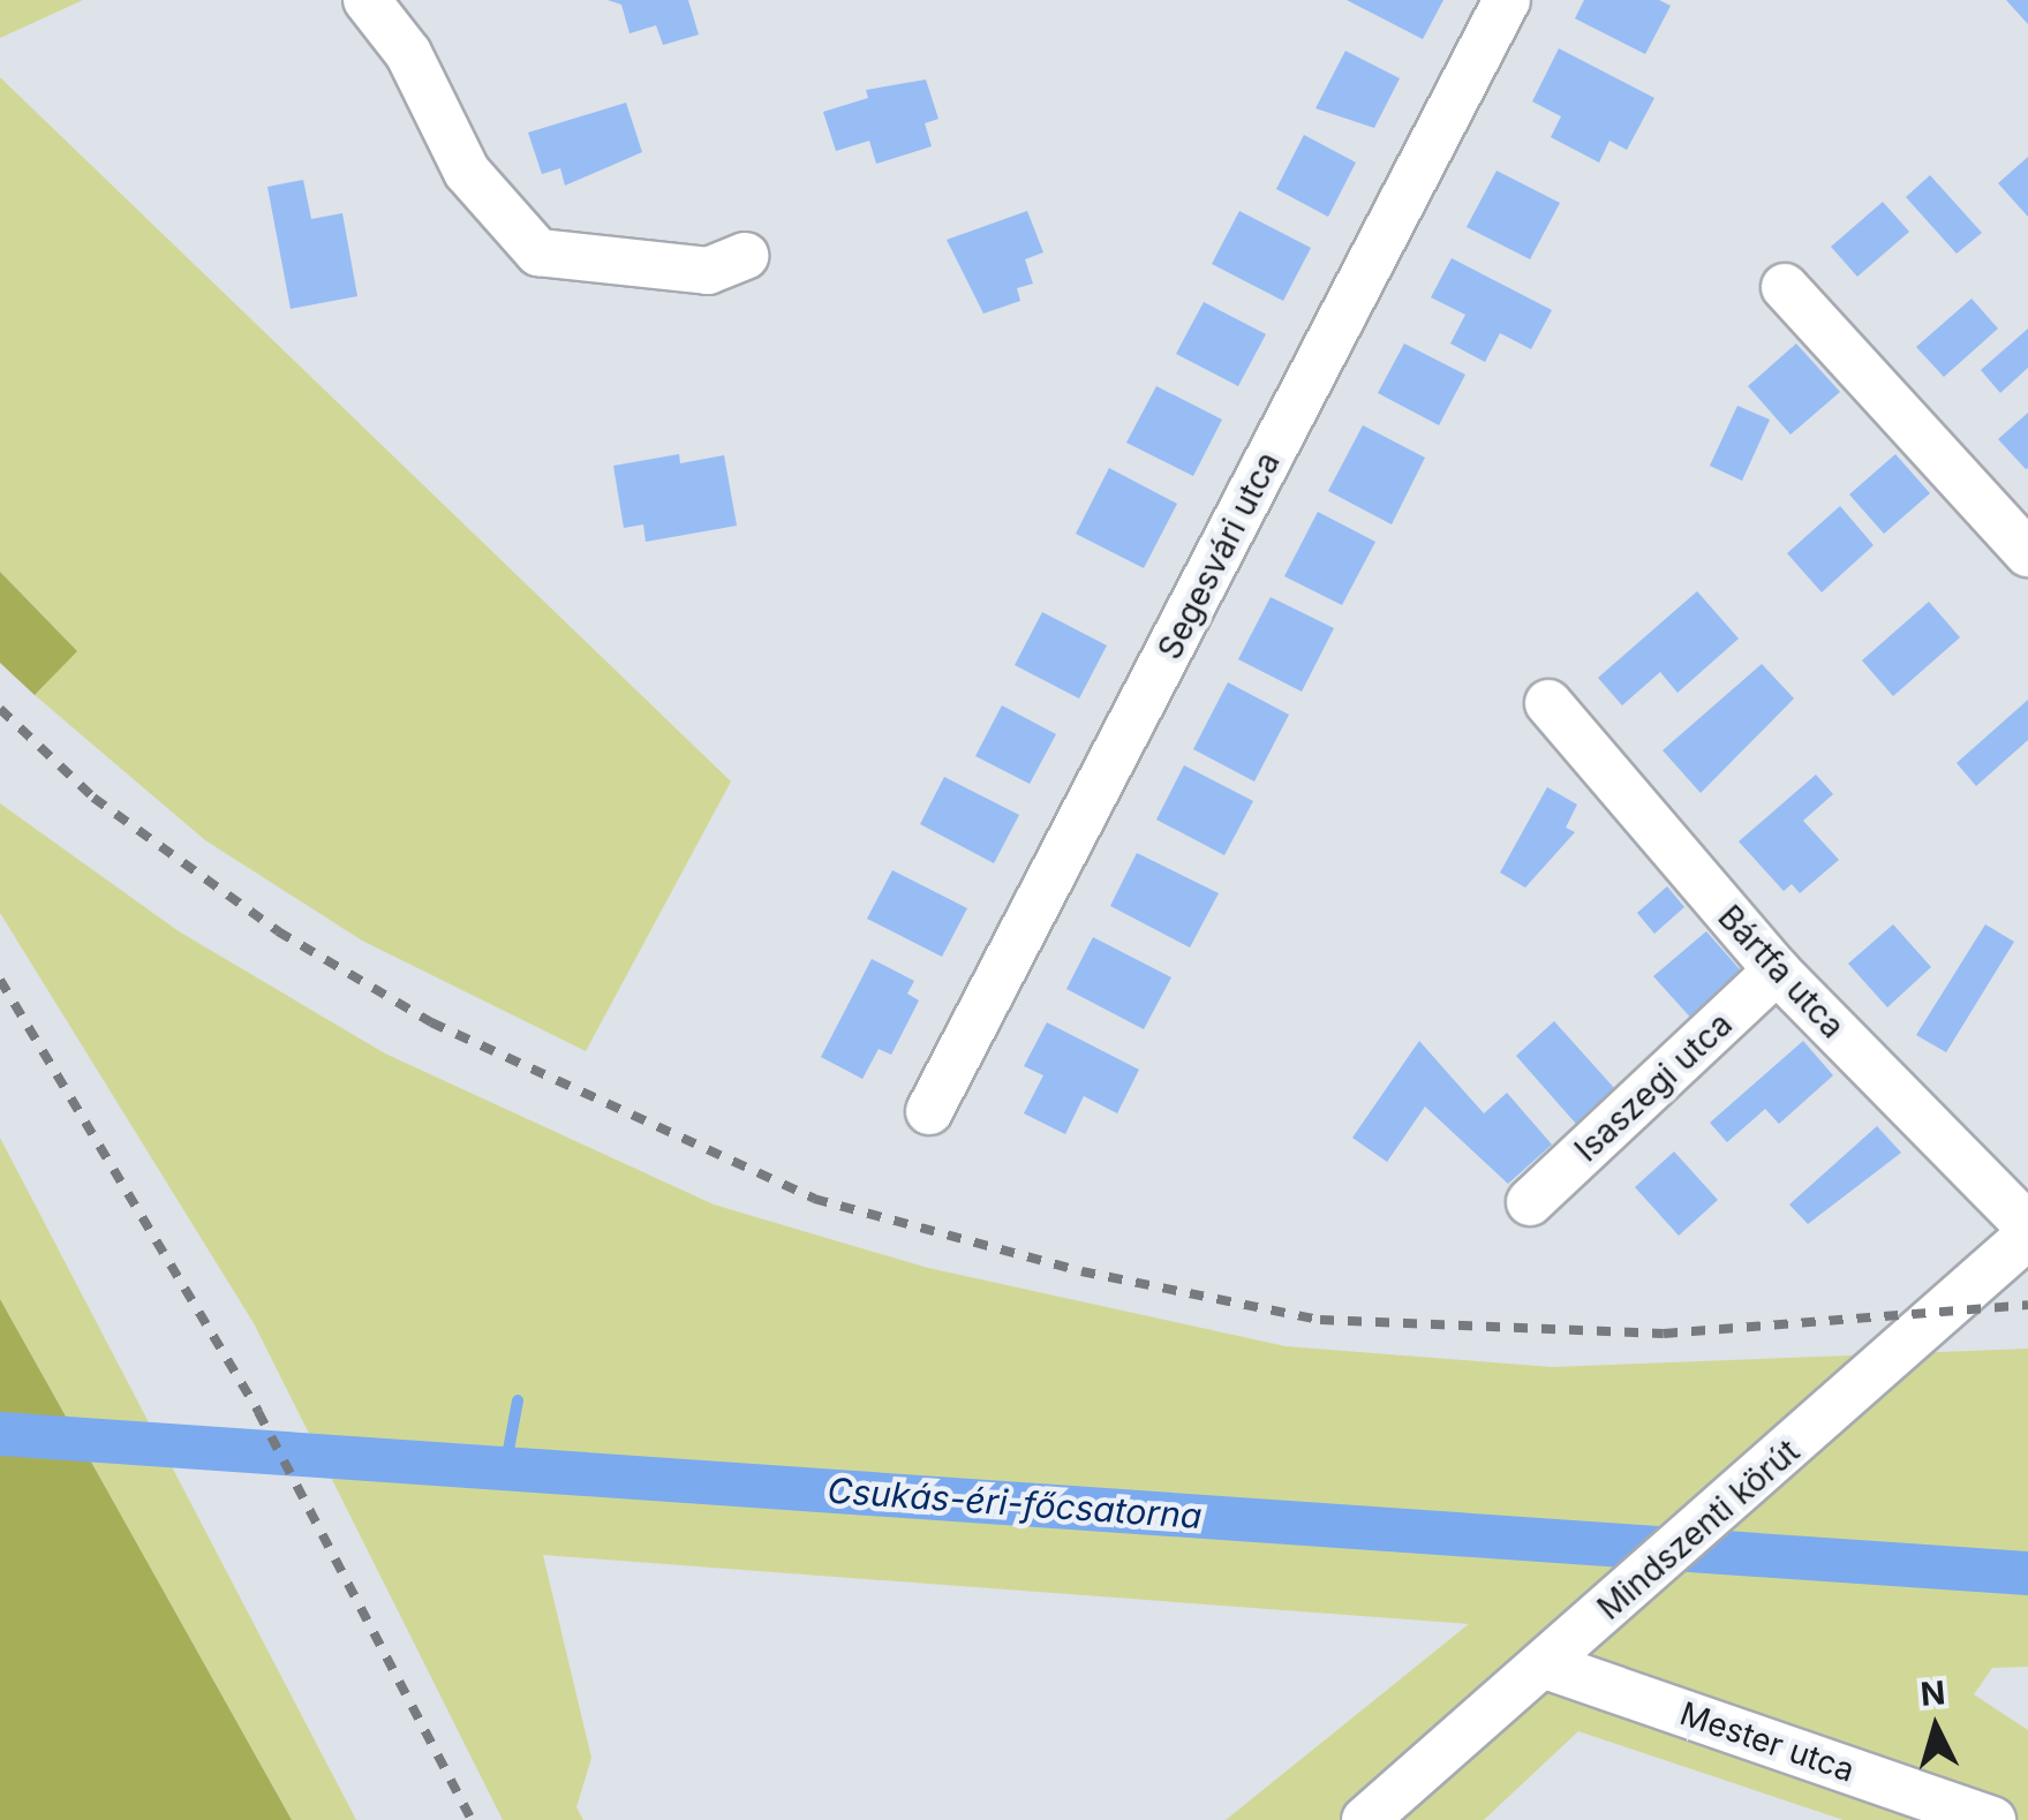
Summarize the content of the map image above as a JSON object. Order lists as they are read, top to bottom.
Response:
{
  "streets": {
    "street": [
      "Segesvári utca",
      "Bártfa utca",
      "Isaszegi utca",
      "Mindszenti körút",
      "Mester utca"
    ]
  },
  "crossings": [
    ["Bártfa utca", "Isaszegi utca"],
    ["Mindszenti körút", "Mester utca"]
  ],
  "water": ["Csukás-éri-főcsatorna"],
  "north": "top"
}
